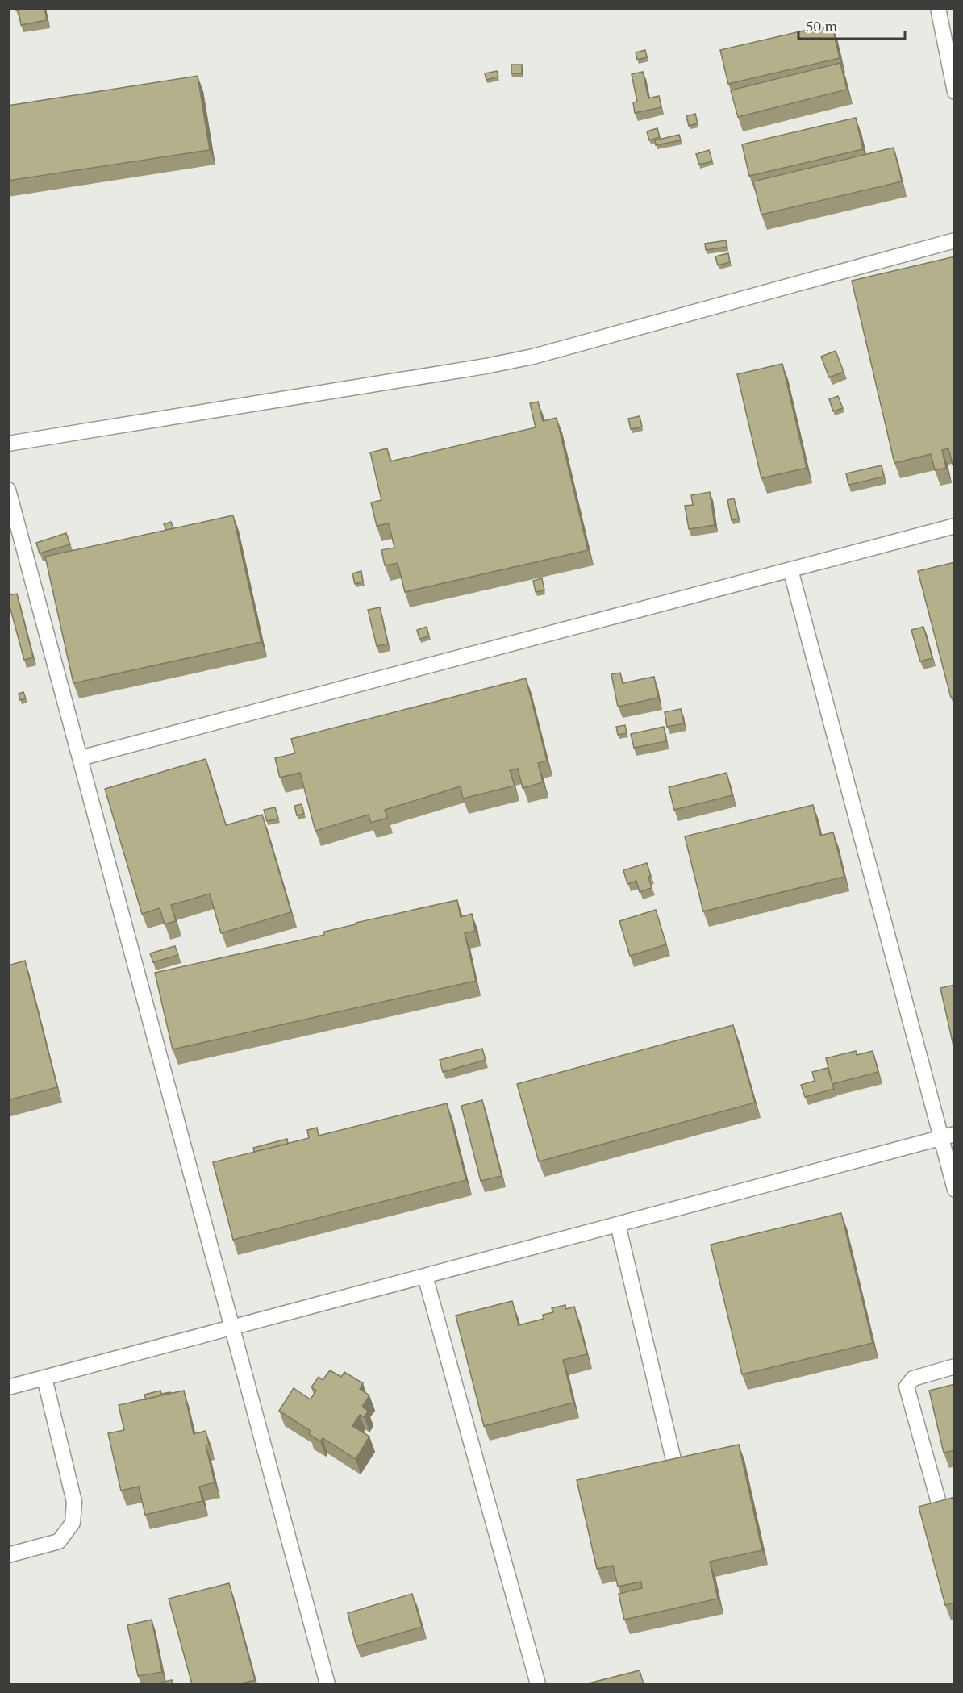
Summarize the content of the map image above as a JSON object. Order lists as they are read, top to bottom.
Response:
{
  "scale_bar": "50 m"
}
